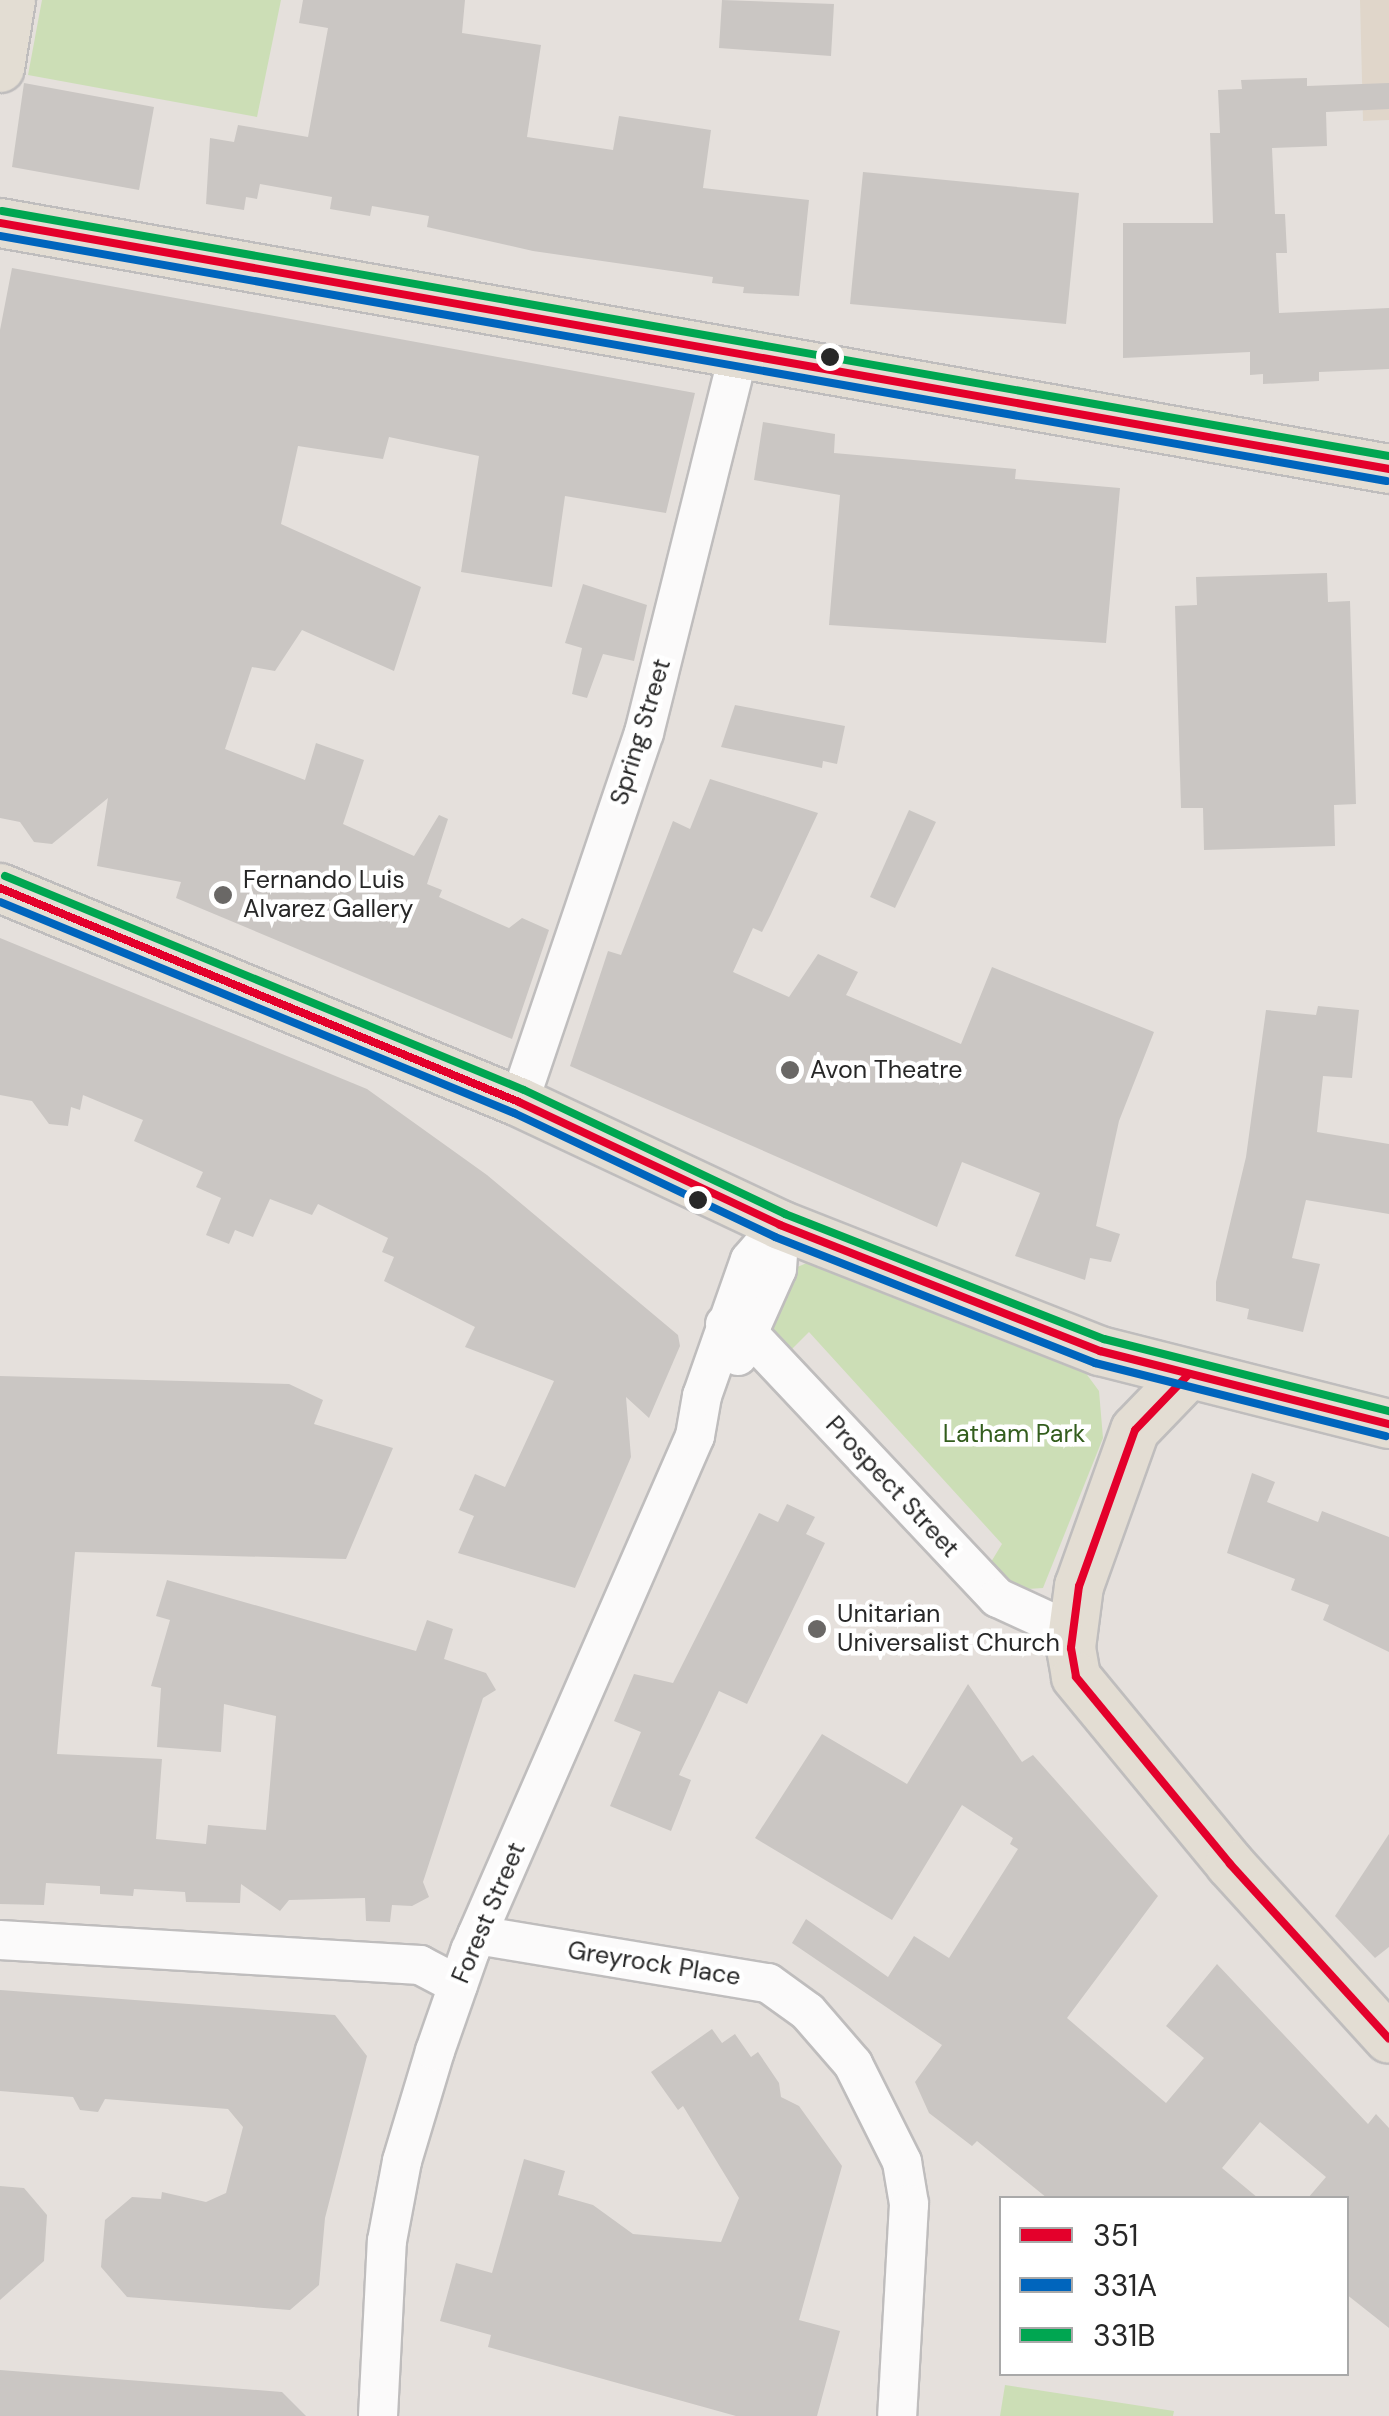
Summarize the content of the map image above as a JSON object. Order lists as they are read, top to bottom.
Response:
{
  "streets": {
    "street": [
      "Spring Street",
      "Prospect Street",
      "Forest Street",
      "Greyrock Place"
    ]
  },
  "crossings": [
    ["Prospect Street", "Forest Street"],
    ["Forest Street", "Greyrock Place"]
  ],
  "parks": ["Latham Park"],
  "places": ["Fernando Luis Alvarez Gallery", "Avon Theatre", "Unitarian Universalist Church"],
  "lines": ["transit line 331B", "transit line 351", "transit line 331A"],
  "legend": ["351", "331A", "331B"]
}
